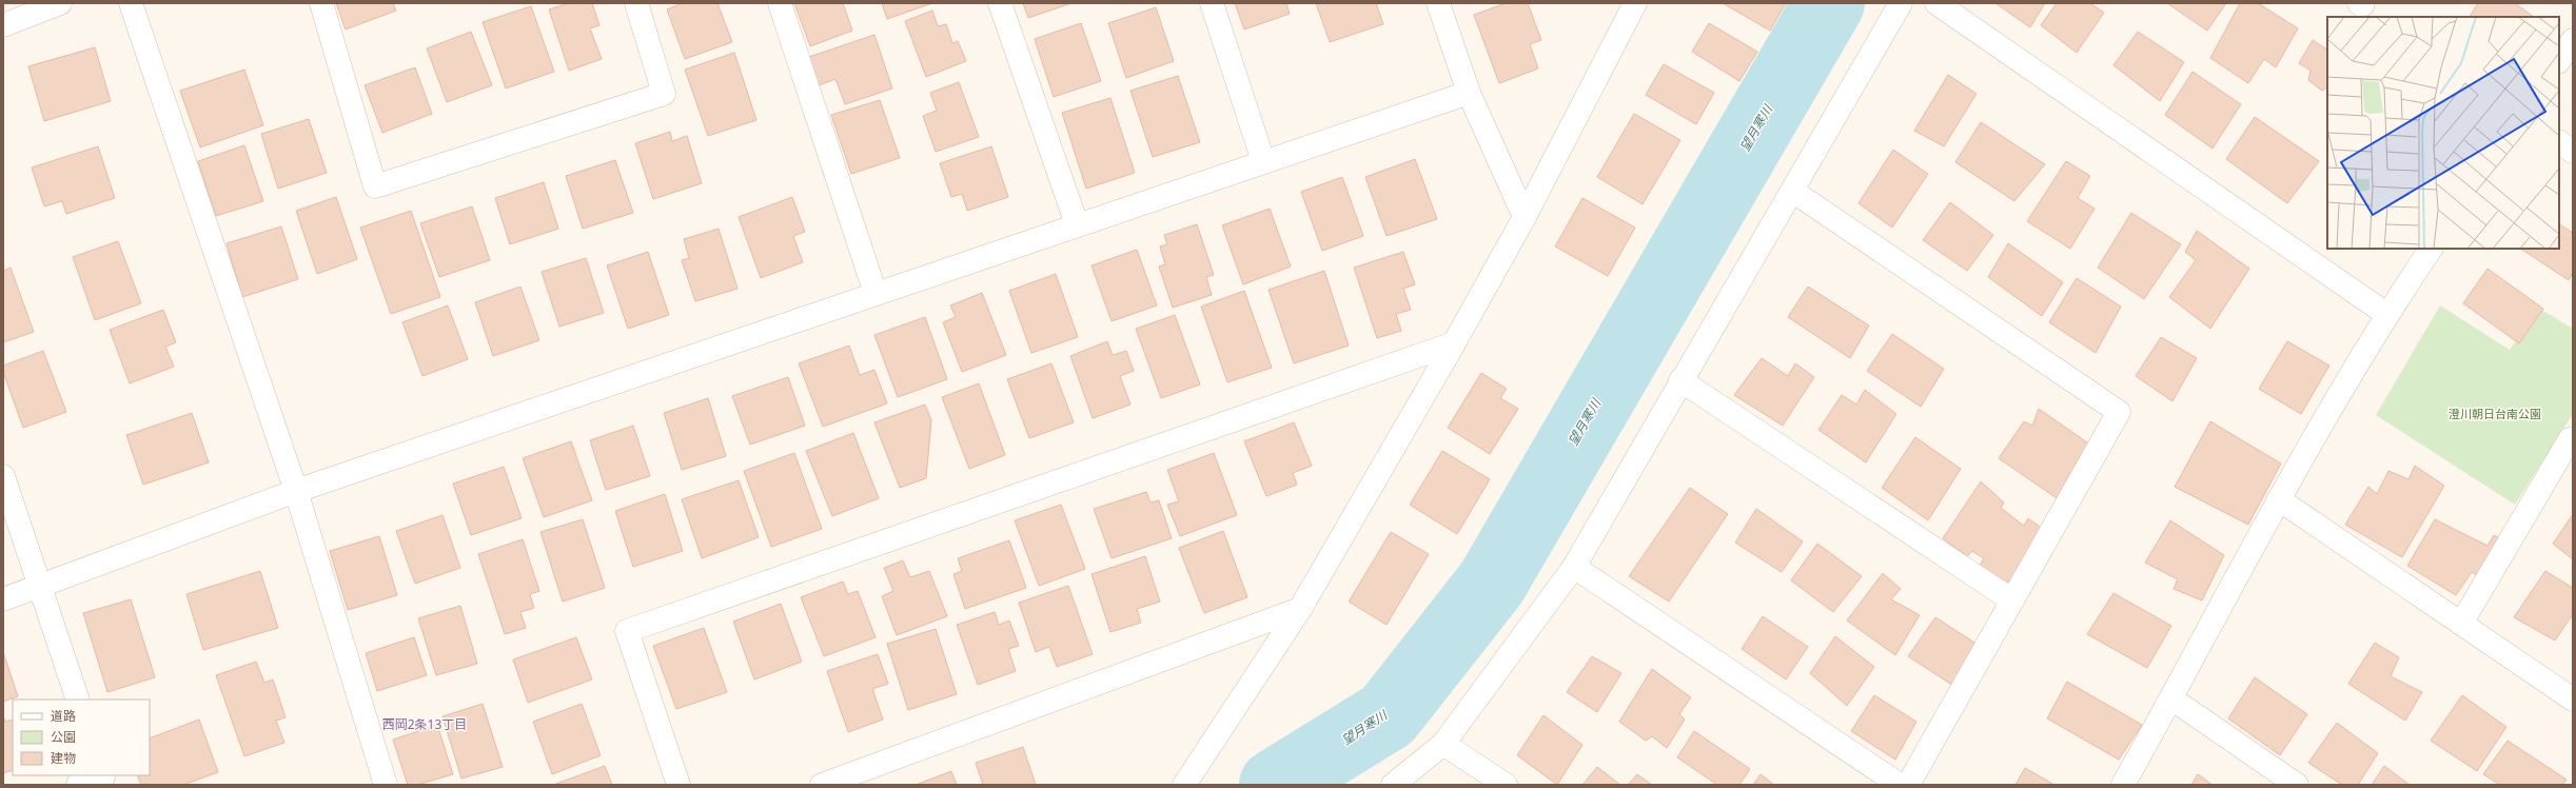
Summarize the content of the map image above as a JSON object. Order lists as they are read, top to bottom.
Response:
{
  "districts": ["西岡2条13丁目"],
  "water": ["望月寒川"],
  "parks": ["澄川朝日台南公園"],
  "legend": ["道路", "公園", "建物"]
}
